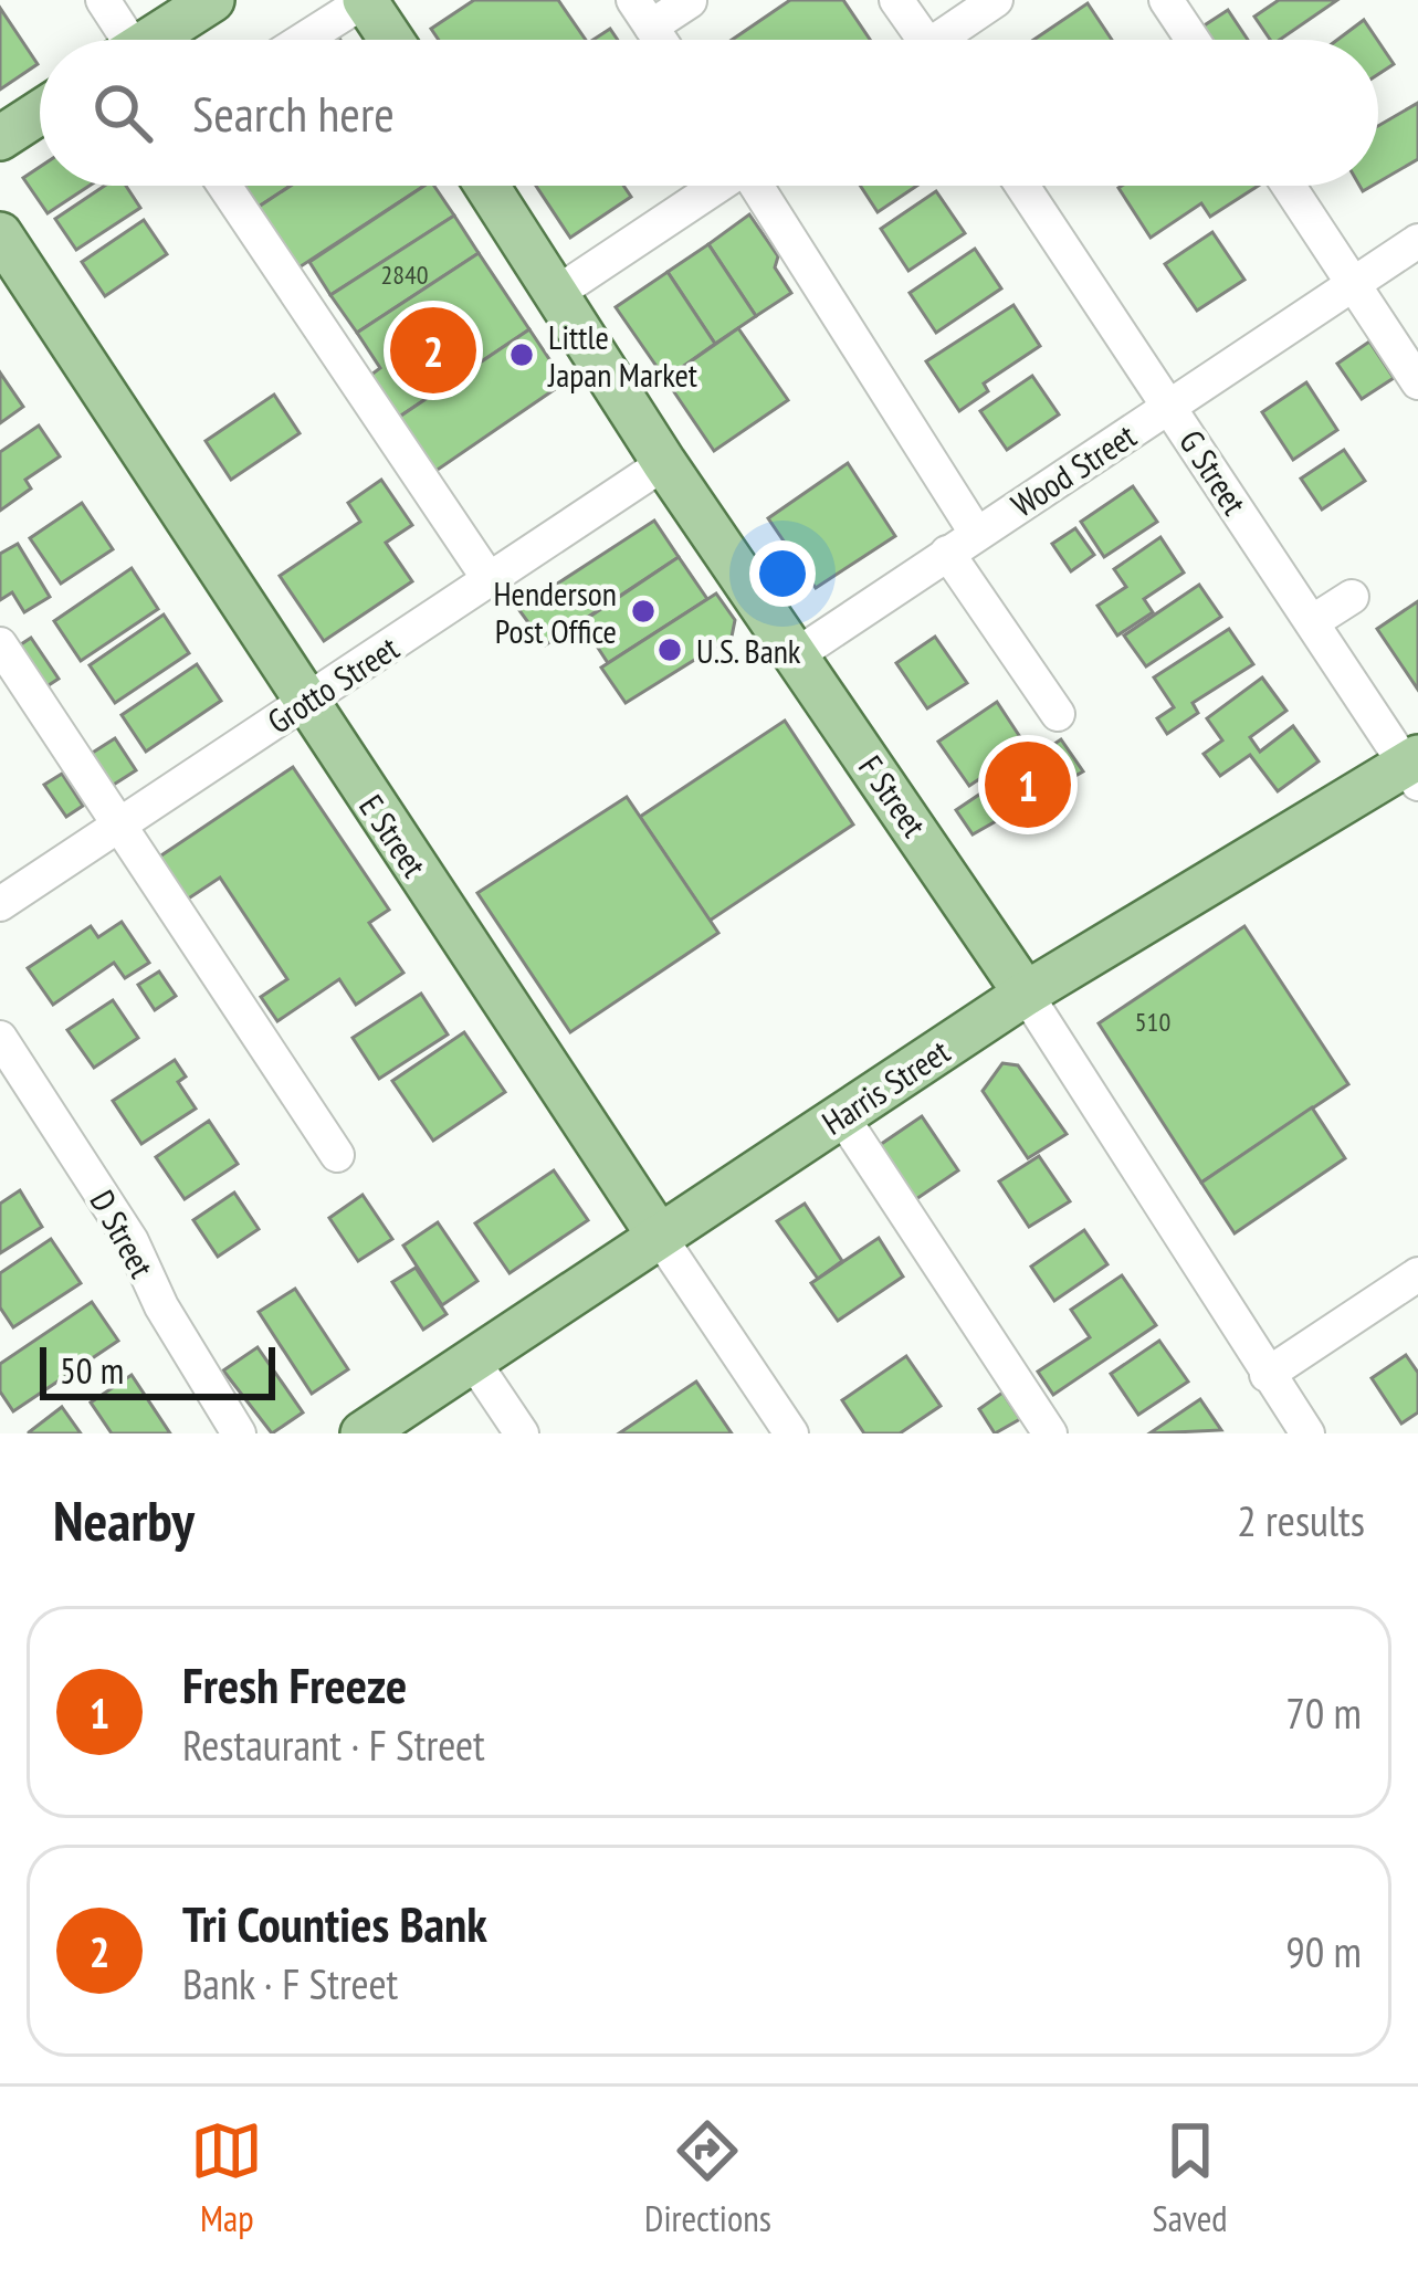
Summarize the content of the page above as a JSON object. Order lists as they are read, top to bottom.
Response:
{
  "streets": {
    "main road": ["F Street", "E Street", "Harris Street"],
    "street": [
      "Wood Street",
      "G Street",
      "Grotto Street",
      "D Street"
    ]
  },
  "crossings": [
    ["Wood Street", "G Street"],
    ["Wood Street", "F Street"],
    ["G Street", "Harris Street"],
    ["Grotto Street", "F Street"],
    ["Grotto Street", "E Street"],
    ["F Street", "Harris Street"],
    ["E Street", "Harris Street"]
  ],
  "places": ["Little Japan Market", "Henderson Post Office", "U.S. Bank"],
  "house_numbers": ["2840", "510"],
  "scale_bar": "50 m",
  "page": {
    "search": "Search here",
    "pins": ["2", "1"],
    "scale": "50 m",
    "heading": ["Nearby", "2 results"],
    "list": [
      {
        "mark": "1",
        "name": "Fresh Freeze",
        "note": "Restaurant · F Street",
        "value": "70 m"
      },
      {
        "mark": "2",
        "name": "Tri Counties Bank",
        "note": "Bank · F Street",
        "value": "90 m"
      }
    ],
    "nav": ["Map", "Directions", "Saved"]
  }
}
